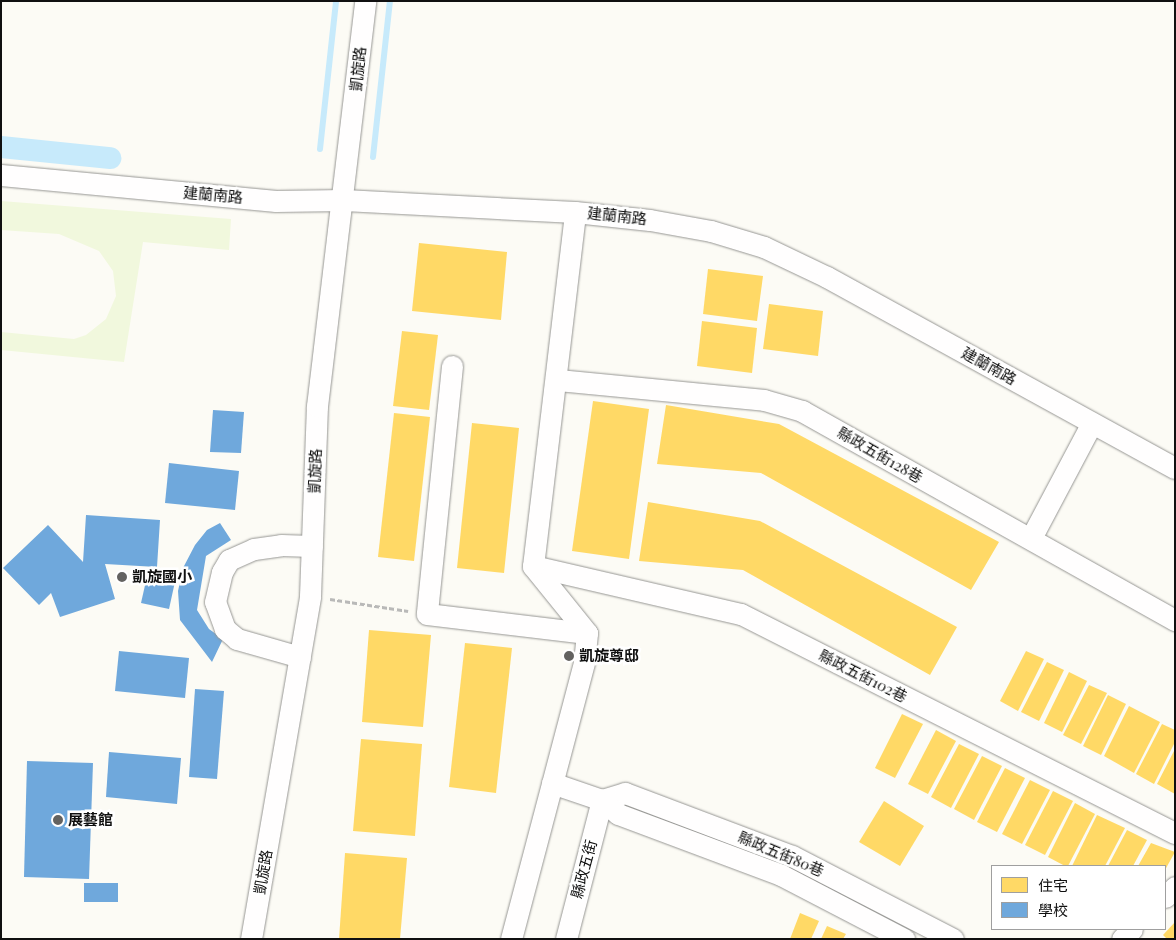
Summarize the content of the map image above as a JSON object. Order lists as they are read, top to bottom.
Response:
{
  "streets": {
    "street": [
      "凱旋路",
      "建蘭南路",
      "縣政五街128巷",
      "縣政五街102巷",
      "縣政五街80巷",
      "縣政五街"
    ]
  },
  "crossings": [
    ["凱旋路", "建蘭南路"],
    ["縣政五街80巷", "縣政五街"]
  ],
  "places": ["凱旋國小", "凱旋尊邸", "展藝館"],
  "legend": ["住宅", "學校"]
}
